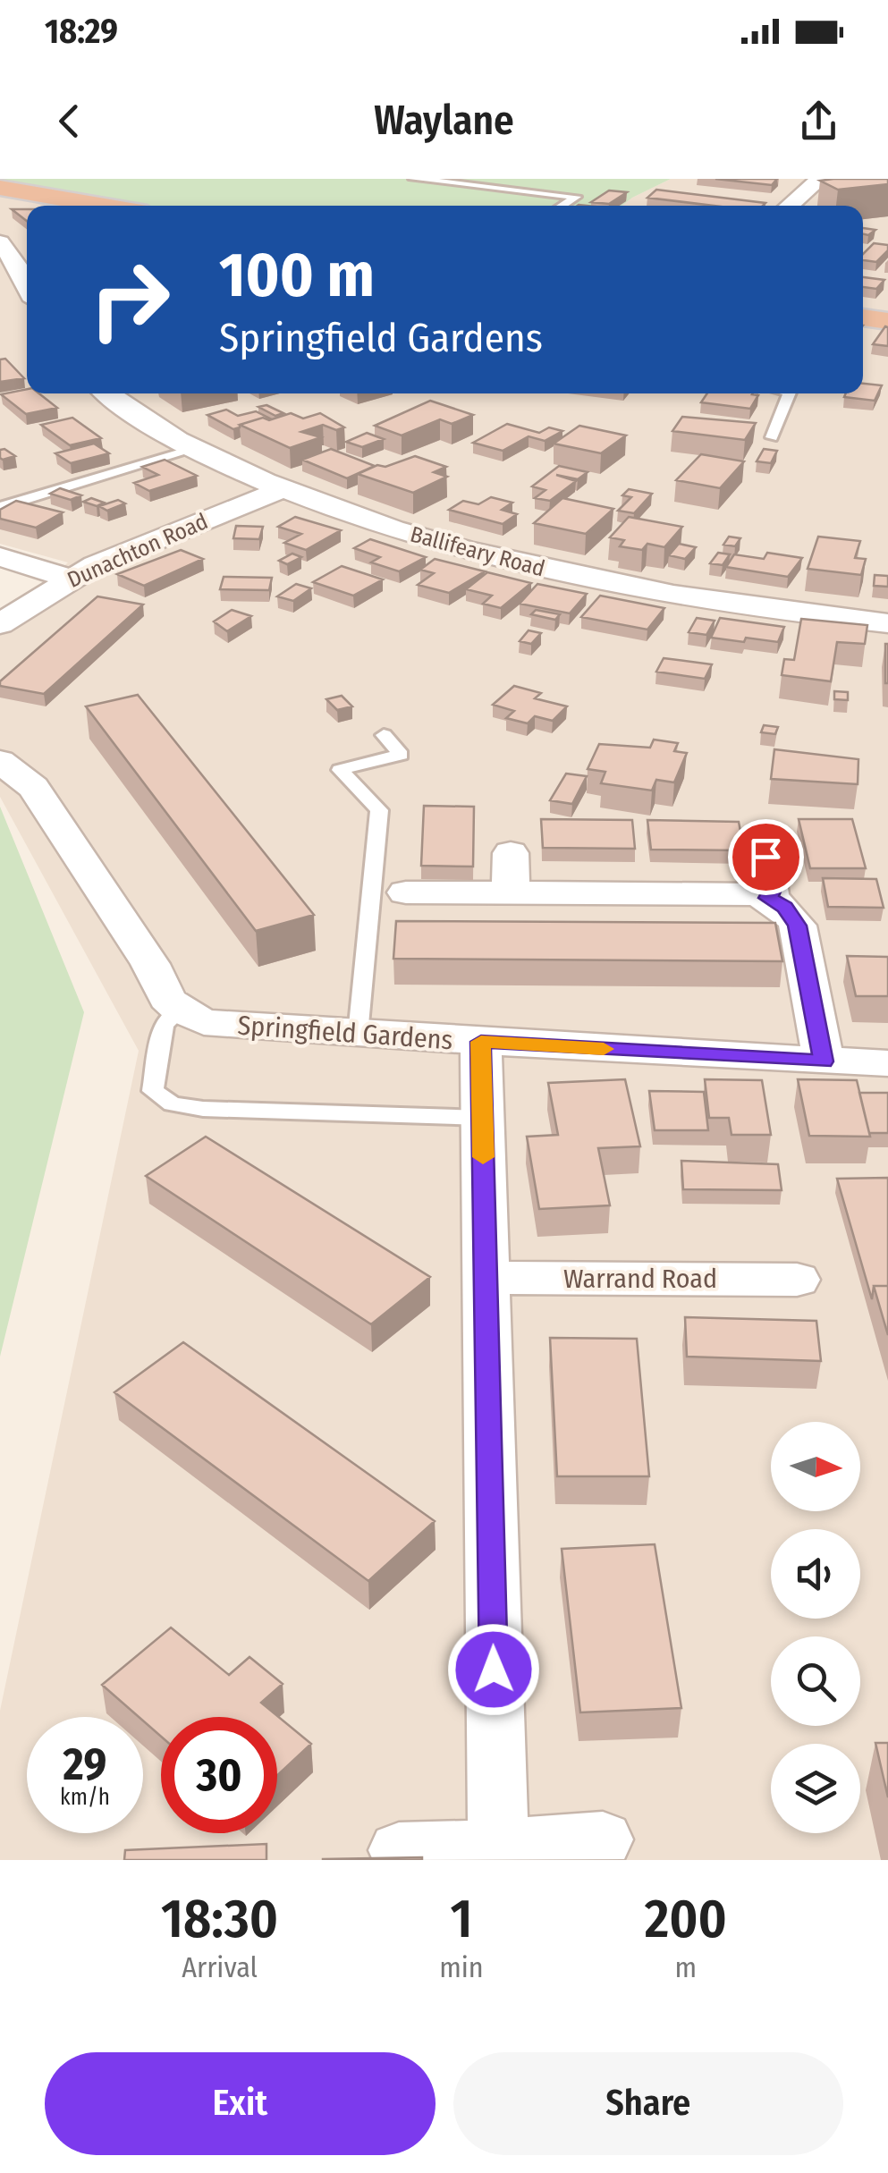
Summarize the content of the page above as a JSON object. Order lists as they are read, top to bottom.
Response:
{
  "streets": {
    "street": [
      "Dunachton Road",
      "Ballifeary Road",
      "Springfield Gardens",
      "Warrand Road"
    ]
  },
  "crossings": [
    ["Dunachton Road", "Ballifeary Road"]
  ],
  "north": "right",
  "page": {
    "status": "18:29",
    "header": "Waylane",
    "turn": ["100 m", "Springfield Gardens"],
    "speed": "29 km/h",
    "limit": "30",
    "eta": [
      "18:30",
      "Arrival",
      "1",
      "min",
      "200",
      "m"
    ],
    "buttons": ["Exit", "Share"]
  }
}
